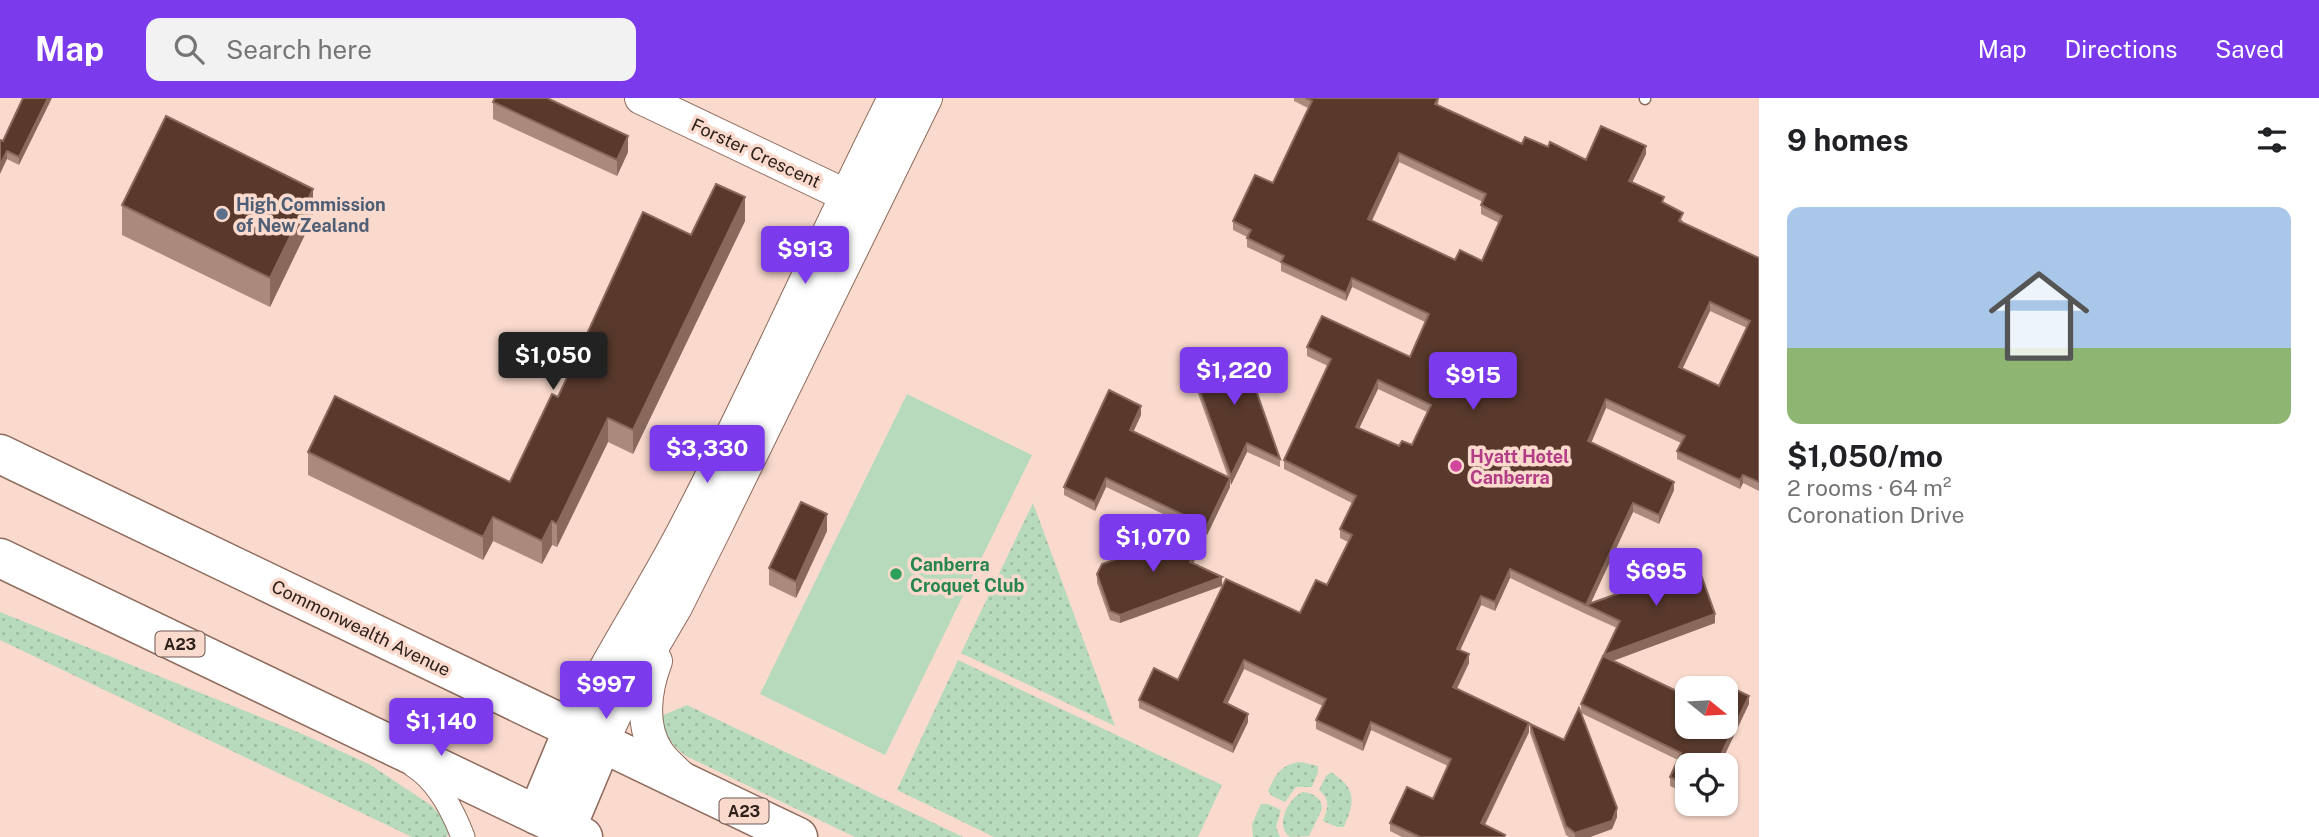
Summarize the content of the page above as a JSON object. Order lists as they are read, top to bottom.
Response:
{
  "streets": {
    "highway": ["Commonwealth Avenue", "A23"],
    "street": ["Forster Crescent"]
  },
  "places": ["High Commission of New Zealand", "Hyatt Hotel Canberra", "Canberra Croquet Club"],
  "north": "right",
  "page": {
    "header": "Map",
    "search": "Search here",
    "nav": ["Map", "Directions", "Saved"],
    "heading": "9 homes",
    "list": [
      {
        "name": "$1,050/mo",
        "note": "2 rooms · 64 m² · Coronation Drive"
      }
    ],
    "price": [
      "$913",
      "$1,050",
      "$1,220",
      "$915",
      "$3,330",
      "$1,070",
      "$695",
      "$997",
      "$1,140"
    ]
  }
}
